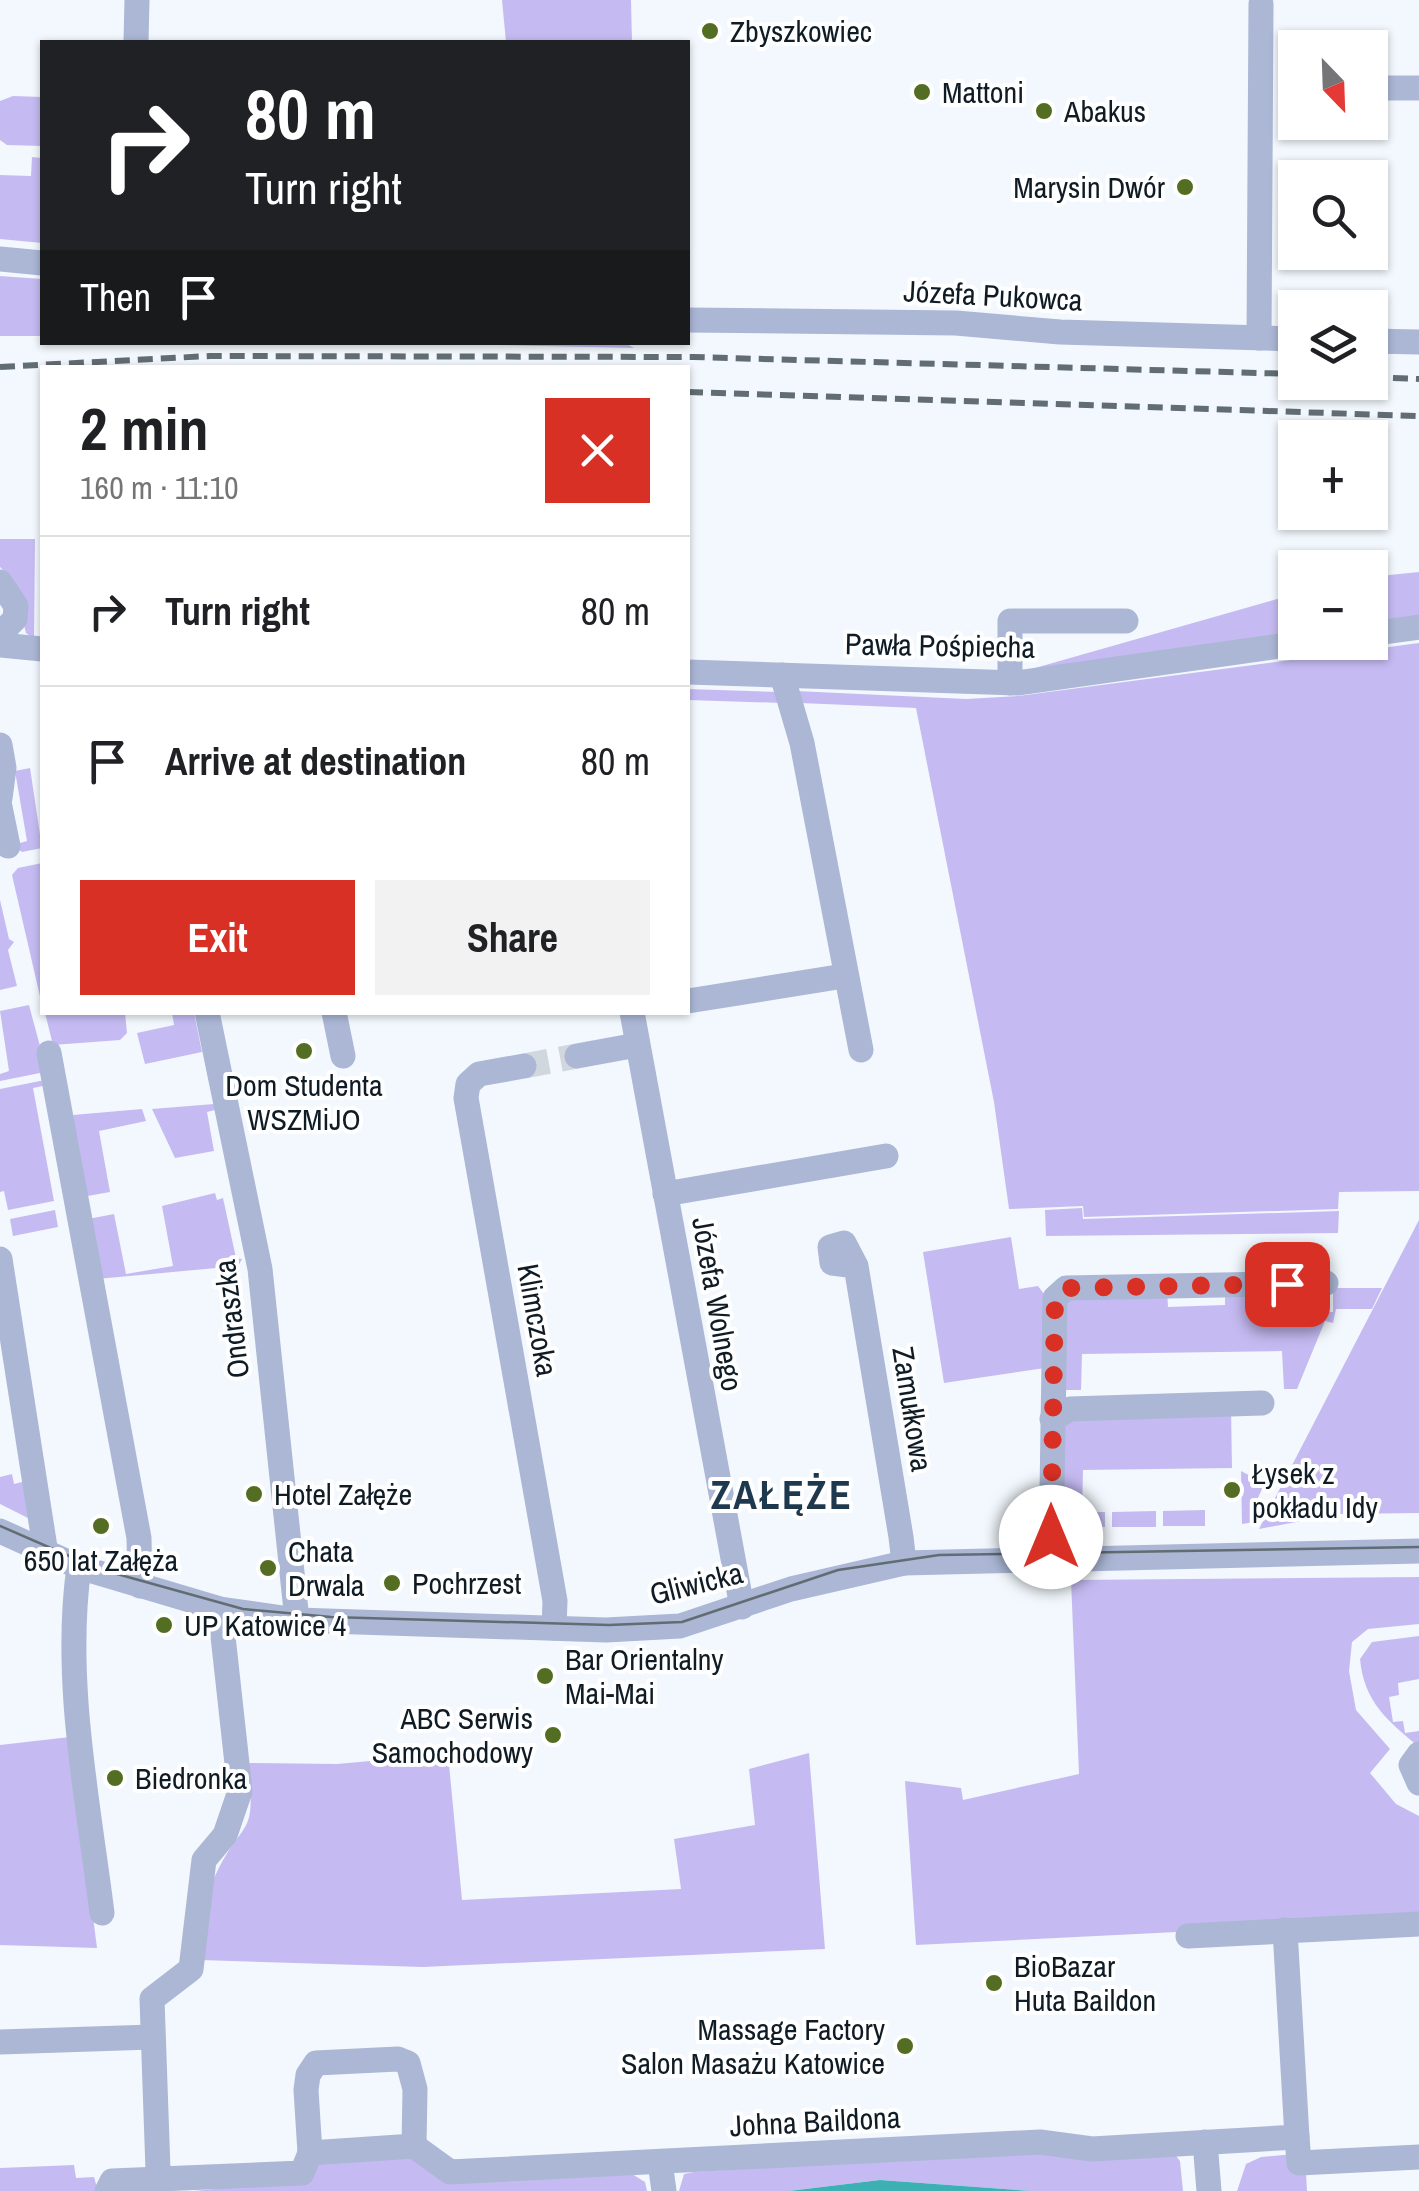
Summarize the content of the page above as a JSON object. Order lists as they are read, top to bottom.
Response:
{
  "streets": {
    "street": [
      "Józefa Pukowca",
      "Pawła Pośpiecha",
      "Józefa Wolnego",
      "Ondraszka",
      "Klimczoka",
      "Zamułkowa",
      "Gliwicka",
      "Johna Baildona"
    ]
  },
  "crossings": [
    ["Józefa Wolnego", "Gliwicka"],
    ["Ondraszka", "Gliwicka"],
    ["Klimczoka", "Gliwicka"],
    ["Zamułkowa", "Gliwicka"]
  ],
  "districts": ["ZAŁĘŻE"],
  "places": [
    "Zbyszkowiec",
    "Mattoni",
    "Abakus",
    "Marysin Dwór",
    "Dom Studenta WSZMiJO",
    "Łysek z pokładu Idy",
    "Hotel Załęże",
    "650 lat Załęża",
    "Chata Drwala",
    "Pochrzest",
    "UP Katowice 4",
    "Bar Orientalny Mai-Mai",
    "ABC Serwis Samochodowy",
    "Biedronka",
    "BioBazar Huta Baildon",
    "Massage Factory Salon Masażu Katowice"
  ],
  "north": "bottom right",
  "page": {
    "map_buttons": ["+", "−"],
    "turn": ["80 m", "Turn right"],
    "then": "Then",
    "heading": ["2 min", "160 m · 11:10"],
    "list": [
      {
        "name": "Turn right",
        "value": "80 m"
      },
      {
        "name": "Arrive at destination",
        "value": "80 m"
      }
    ],
    "buttons": ["Exit", "Share"]
  }
}
